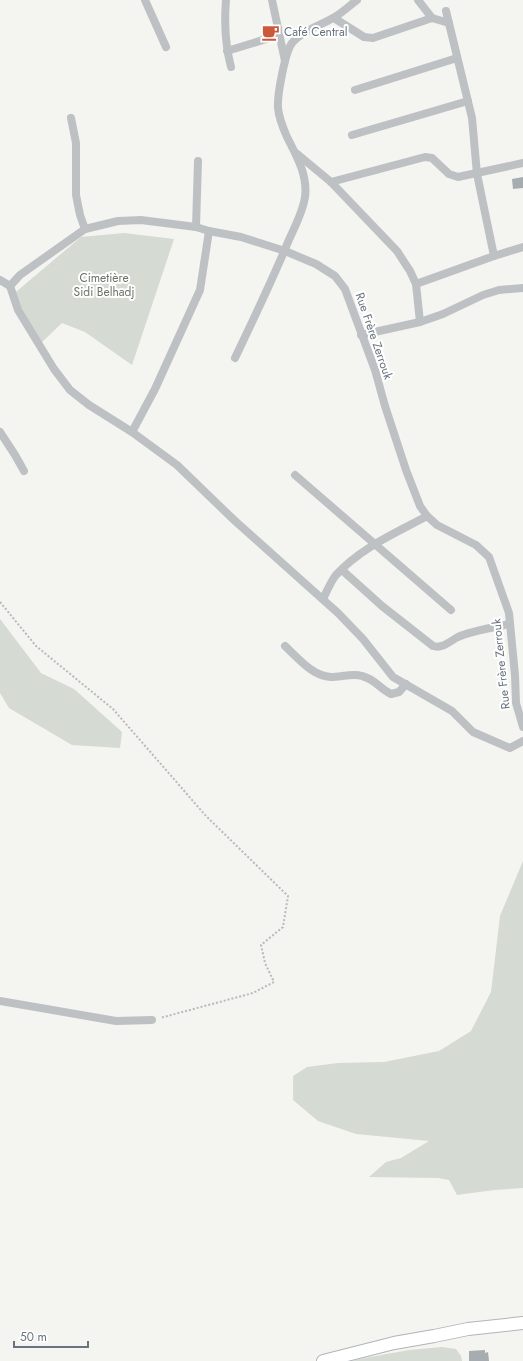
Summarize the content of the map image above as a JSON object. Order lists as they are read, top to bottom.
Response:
{
  "streets": {
    "street": ["Rue Frère Zerrouk"]
  },
  "parks": ["Cimetière Sidi Belhadj"],
  "places": {
    "cafe": ["Café Central"]
  },
  "scale_bar": "50 m"
}
